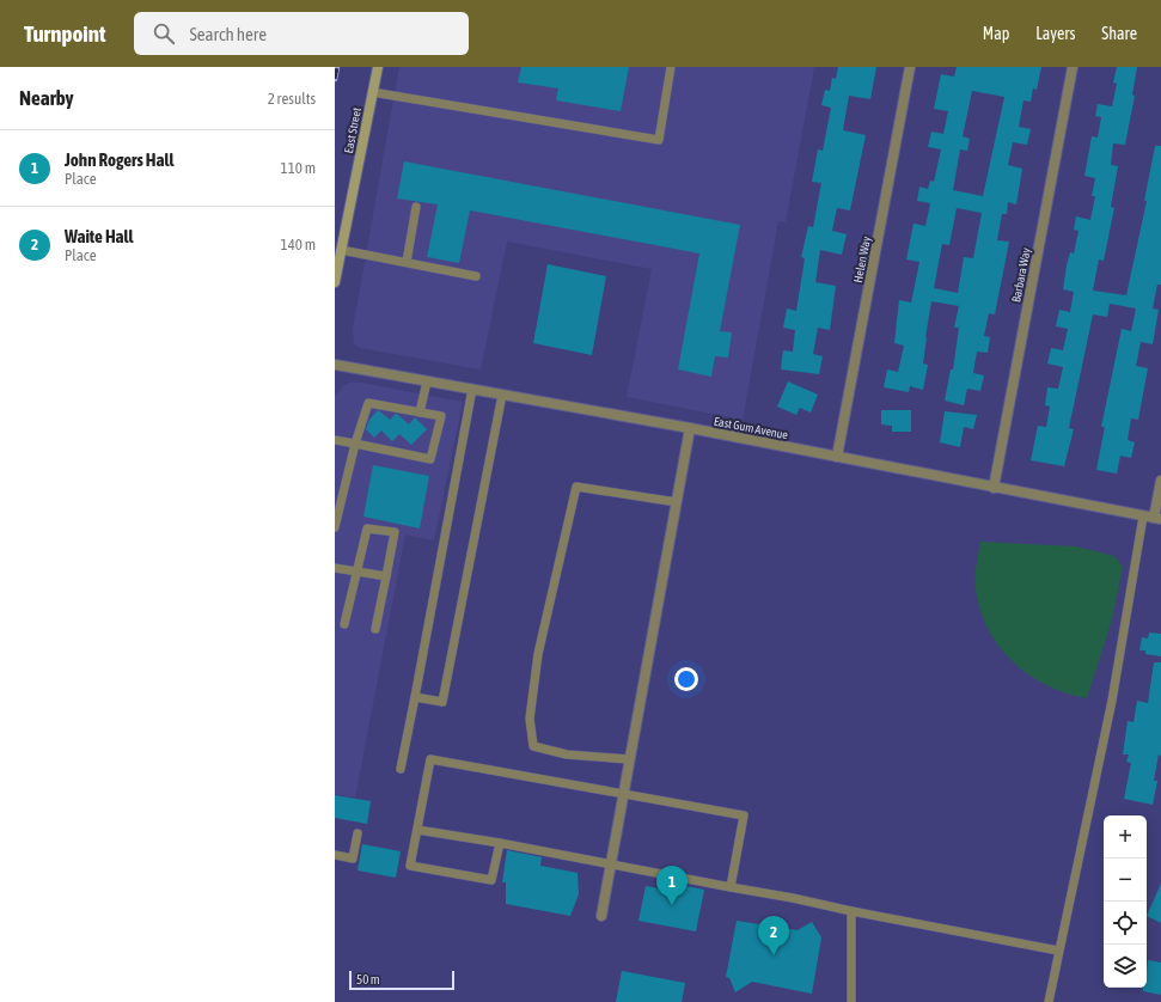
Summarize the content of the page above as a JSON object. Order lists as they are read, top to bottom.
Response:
{
  "streets": {
    "main road": ["East Street"],
    "street": ["Helen Way", "Barbara Way", "East Gum Avenue"]
  },
  "crossings": [
    ["Helen Way", "East Gum Avenue"],
    ["Barbara Way", "East Gum Avenue"]
  ],
  "scale_bar": "50 m",
  "page": {
    "header": "Turnpoint",
    "search": "Search here",
    "nav": ["Map", "Layers", "Share"],
    "heading": ["Nearby", "2 results"],
    "list": [
      {
        "mark": "1",
        "name": "John Rogers Hall",
        "note": "Place",
        "value": "110 m"
      },
      {
        "mark": "2",
        "name": "Waite Hall",
        "note": "Place",
        "value": "140 m"
      }
    ],
    "map_buttons": ["+", "−"],
    "pins": ["1", "2"],
    "scale": "50 m"
  }
}
